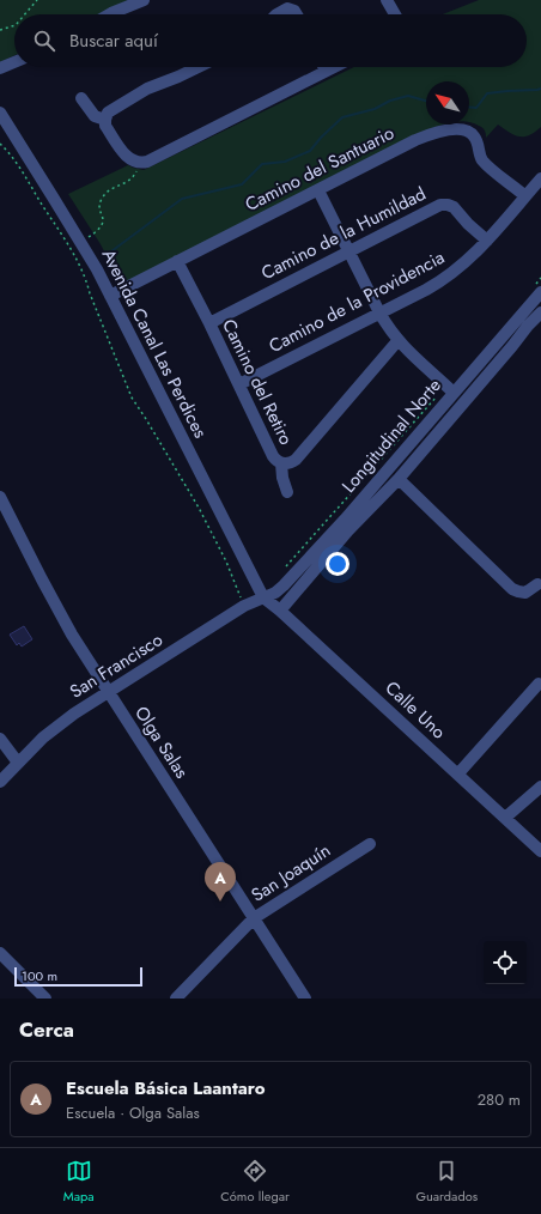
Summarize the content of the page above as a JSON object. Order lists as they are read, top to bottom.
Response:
{
  "streets": {
    "street": [
      "Camino del Santuario",
      "Camino de la Humildad",
      "Camino de la Providencia",
      "Avenida Canal Las Perdices",
      "Camino del Retiro",
      "Longitudinal Norte",
      "San Francisco",
      "Calle Uno",
      "Olga Salas",
      "San Joaquín"
    ]
  },
  "crossings": [
    ["Camino del Santuario", "Camino de la Providencia"],
    ["Camino del Santuario", "Avenida Canal Las Perdices"],
    ["Camino del Santuario", "Camino del Retiro"],
    ["Camino de la Humildad", "Camino de la Providencia"],
    ["Camino de la Humildad", "Camino del Retiro"],
    ["Camino de la Providencia", "Camino del Retiro"],
    ["Avenida Canal Las Perdices", "Longitudinal Norte"],
    ["Avenida Canal Las Perdices", "San Francisco"],
    ["Avenida Canal Las Perdices", "Calle Uno"],
    ["Longitudinal Norte", "San Francisco"],
    ["Longitudinal Norte", "Calle Uno"],
    ["San Francisco", "Calle Uno"],
    ["San Francisco", "Olga Salas"],
    ["Olga Salas", "San Joaquín"]
  ],
  "scale_bar": "100 m",
  "north": "top left",
  "page": {
    "search": "Buscar aquí",
    "pins": "A",
    "scale": "100 m",
    "heading": "Cerca",
    "list": [
      {
        "mark": "A",
        "name": "Escuela Básica Laantaro",
        "note": "Escuela · Olga Salas",
        "value": "280 m"
      }
    ],
    "nav": ["Mapa", "Cómo llegar", "Guardados"]
  }
}
